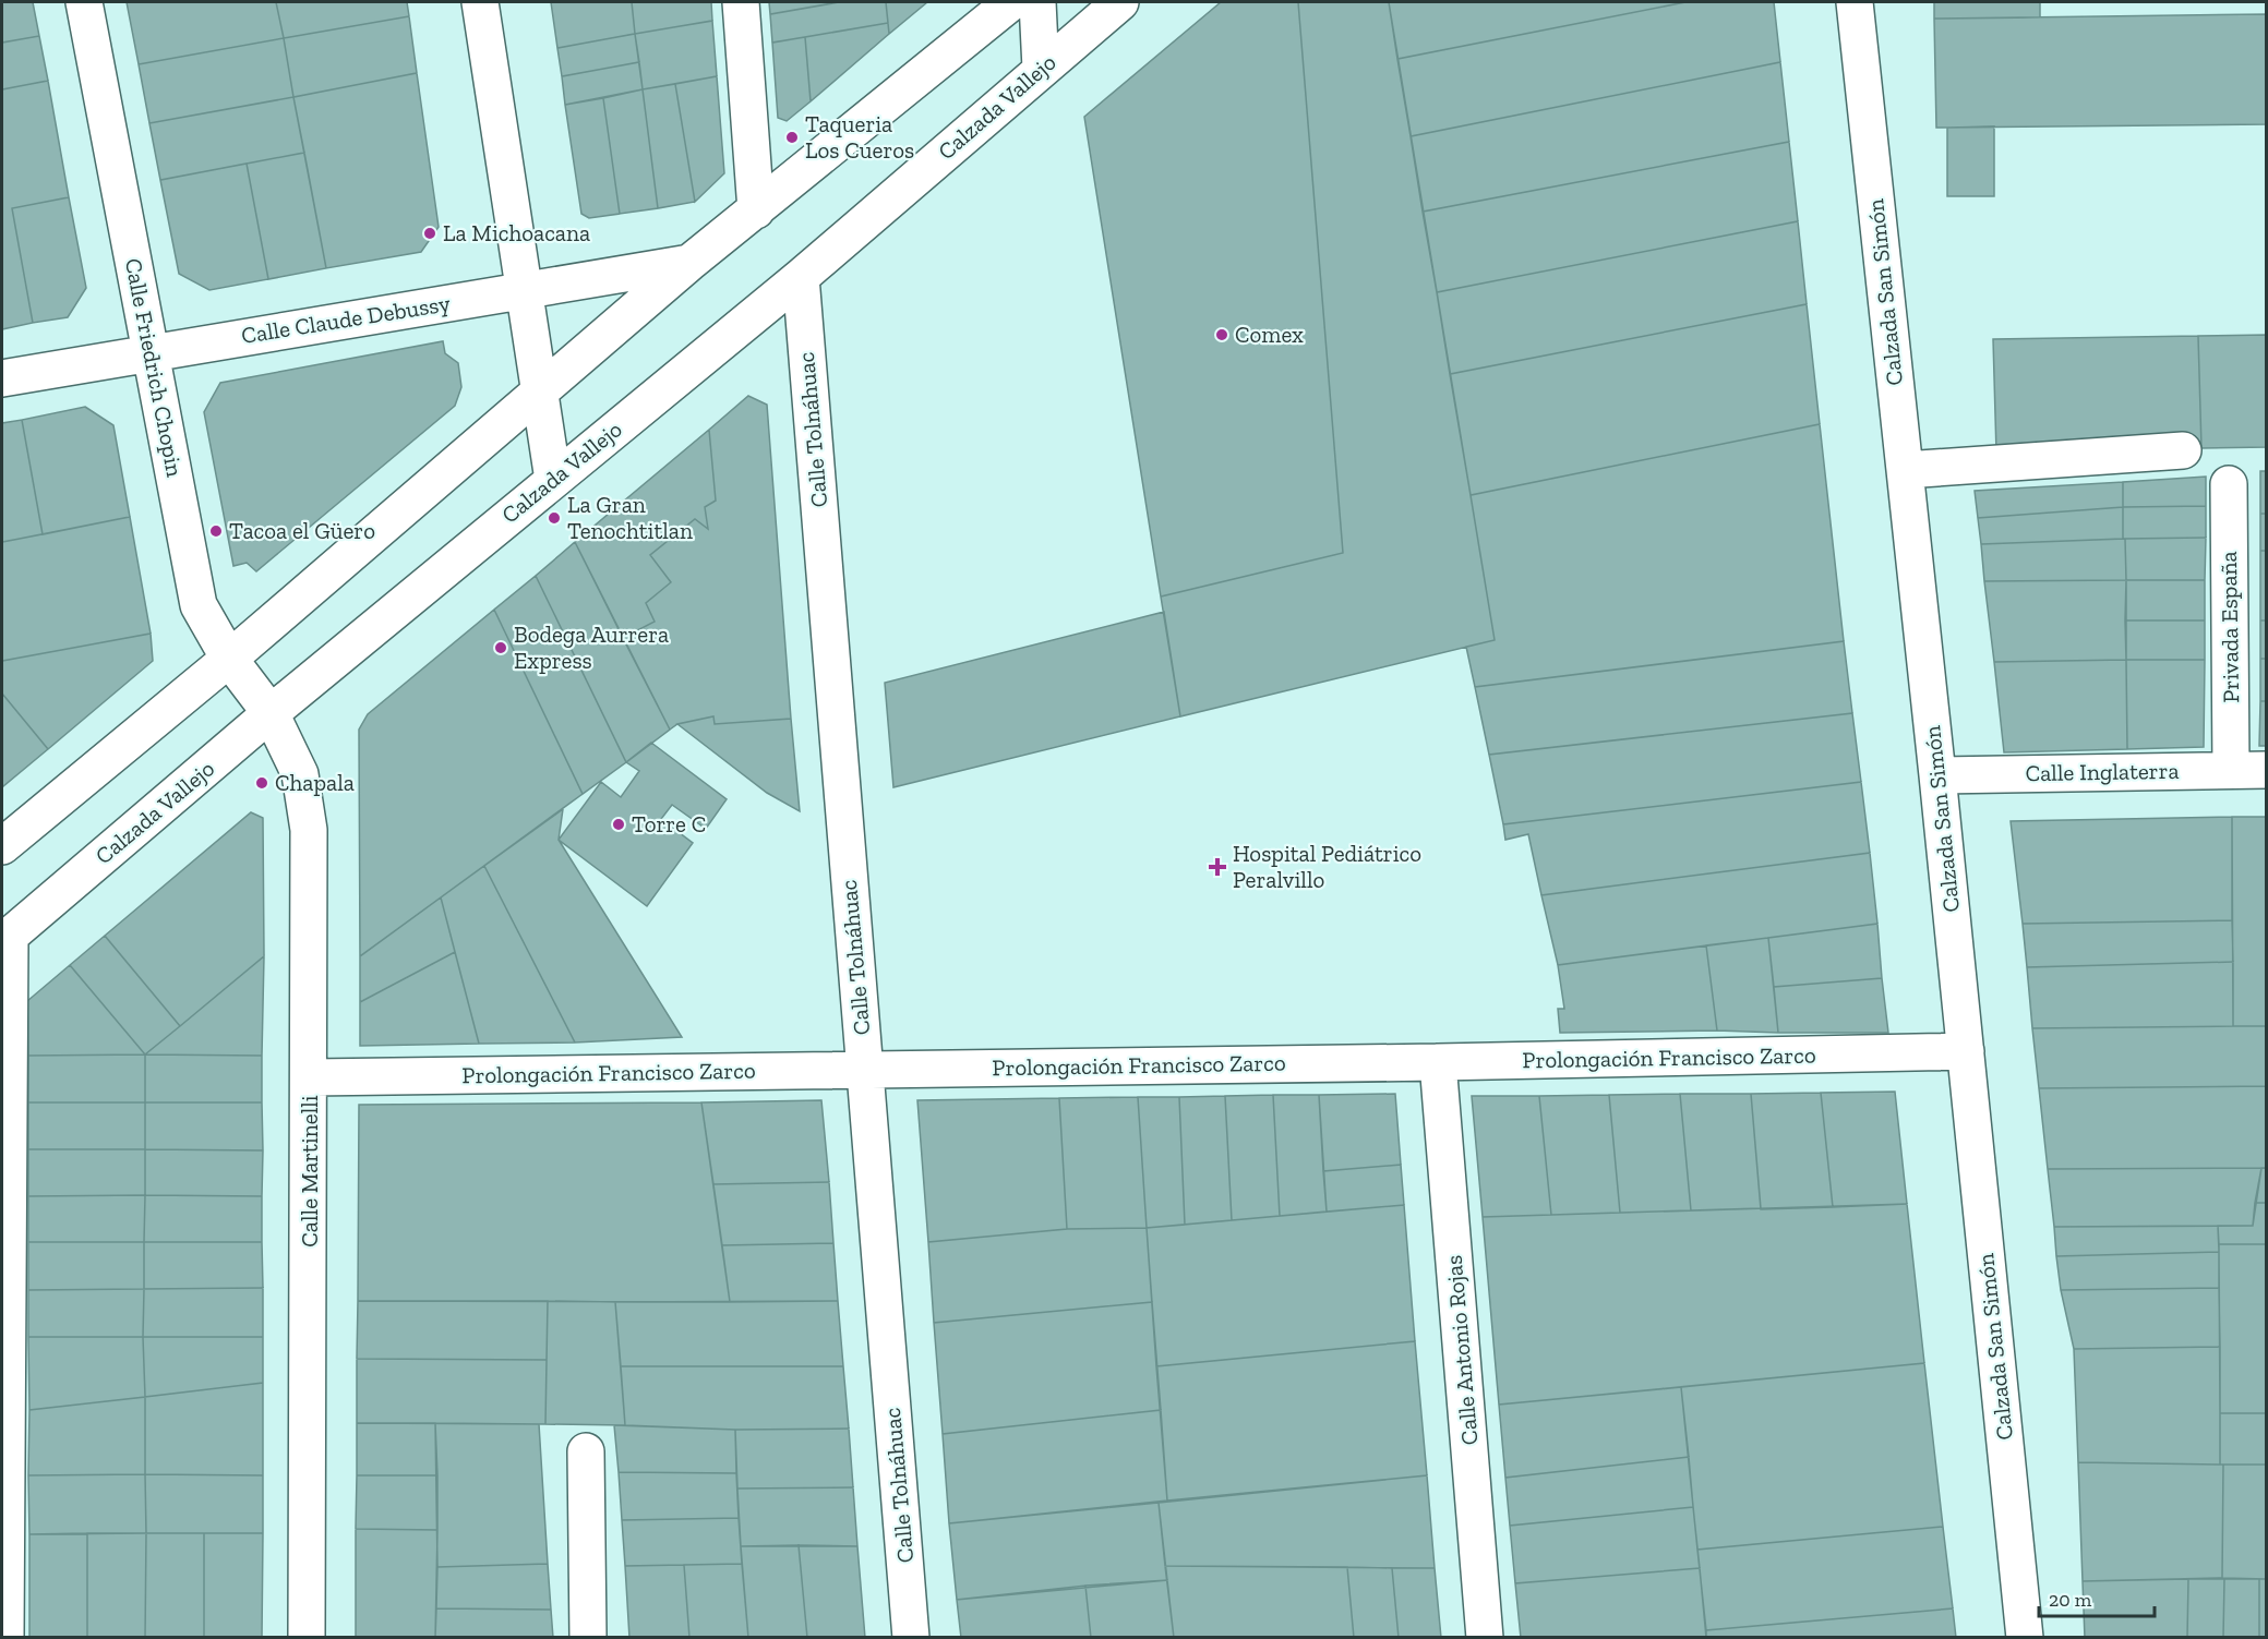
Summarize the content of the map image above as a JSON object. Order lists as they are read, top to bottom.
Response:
{
  "streets": {
    "street": [
      "Calzada Vallejo",
      "Calzada San Simón",
      "Calle Claude Debussy",
      "Calle Friedrich Chopin",
      "Calle Tolnáhuac",
      "Privada España",
      "Calle Inglaterra",
      "Prolongación Francisco Zarco",
      "Calle Martinelli",
      "Calle Antonio Rojas"
    ]
  },
  "crossings": [
    ["Calzada Vallejo", "Calle Friedrich Chopin"],
    ["Calzada Vallejo", "Calle Tolnáhuac"],
    ["Calzada Vallejo", "Calle Martinelli"],
    ["Calzada San Simón", "Calle Inglaterra"],
    ["Calzada San Simón", "Prolongación Francisco Zarco"],
    ["Calle Claude Debussy", "Calle Friedrich Chopin"],
    ["Calle Friedrich Chopin", "Calle Martinelli"],
    ["Calle Tolnáhuac", "Prolongación Francisco Zarco"],
    ["Privada España", "Calle Inglaterra"],
    ["Prolongación Francisco Zarco", "Calle Martinelli"],
    ["Prolongación Francisco Zarco", "Calle Antonio Rojas"]
  ],
  "places": {
    "other": [
      "Taqueria Los Cueros",
      "La Michoacana",
      "Comex",
      "La Gran Tenochtitlan",
      "Tacoa el Güero",
      "Bodega Aurrera Express",
      "Chapala",
      "Torre C"
    ],
    "health": ["Hospital Pediátrico Peralvillo"]
  },
  "scale_bar": "20 m"
}
